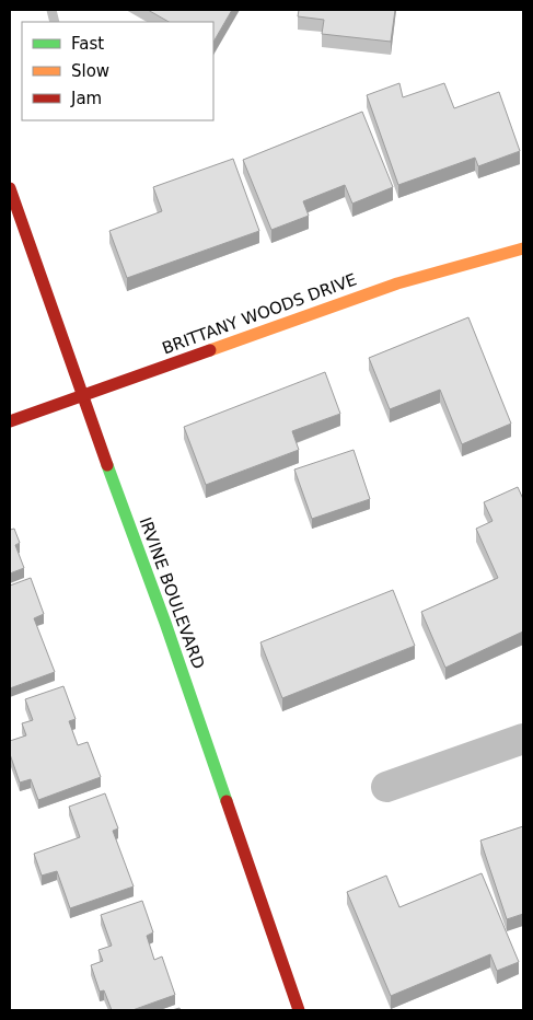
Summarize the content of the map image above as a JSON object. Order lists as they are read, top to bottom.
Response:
{
  "streets": {
    "main road": ["BRITTANY WOODS DRIVE", "IRVINE BOULEVARD"]
  },
  "crossings": [
    ["BRITTANY WOODS DRIVE", "IRVINE BOULEVARD"]
  ],
  "legend": ["Fast", "Slow", "Jam"]
}
